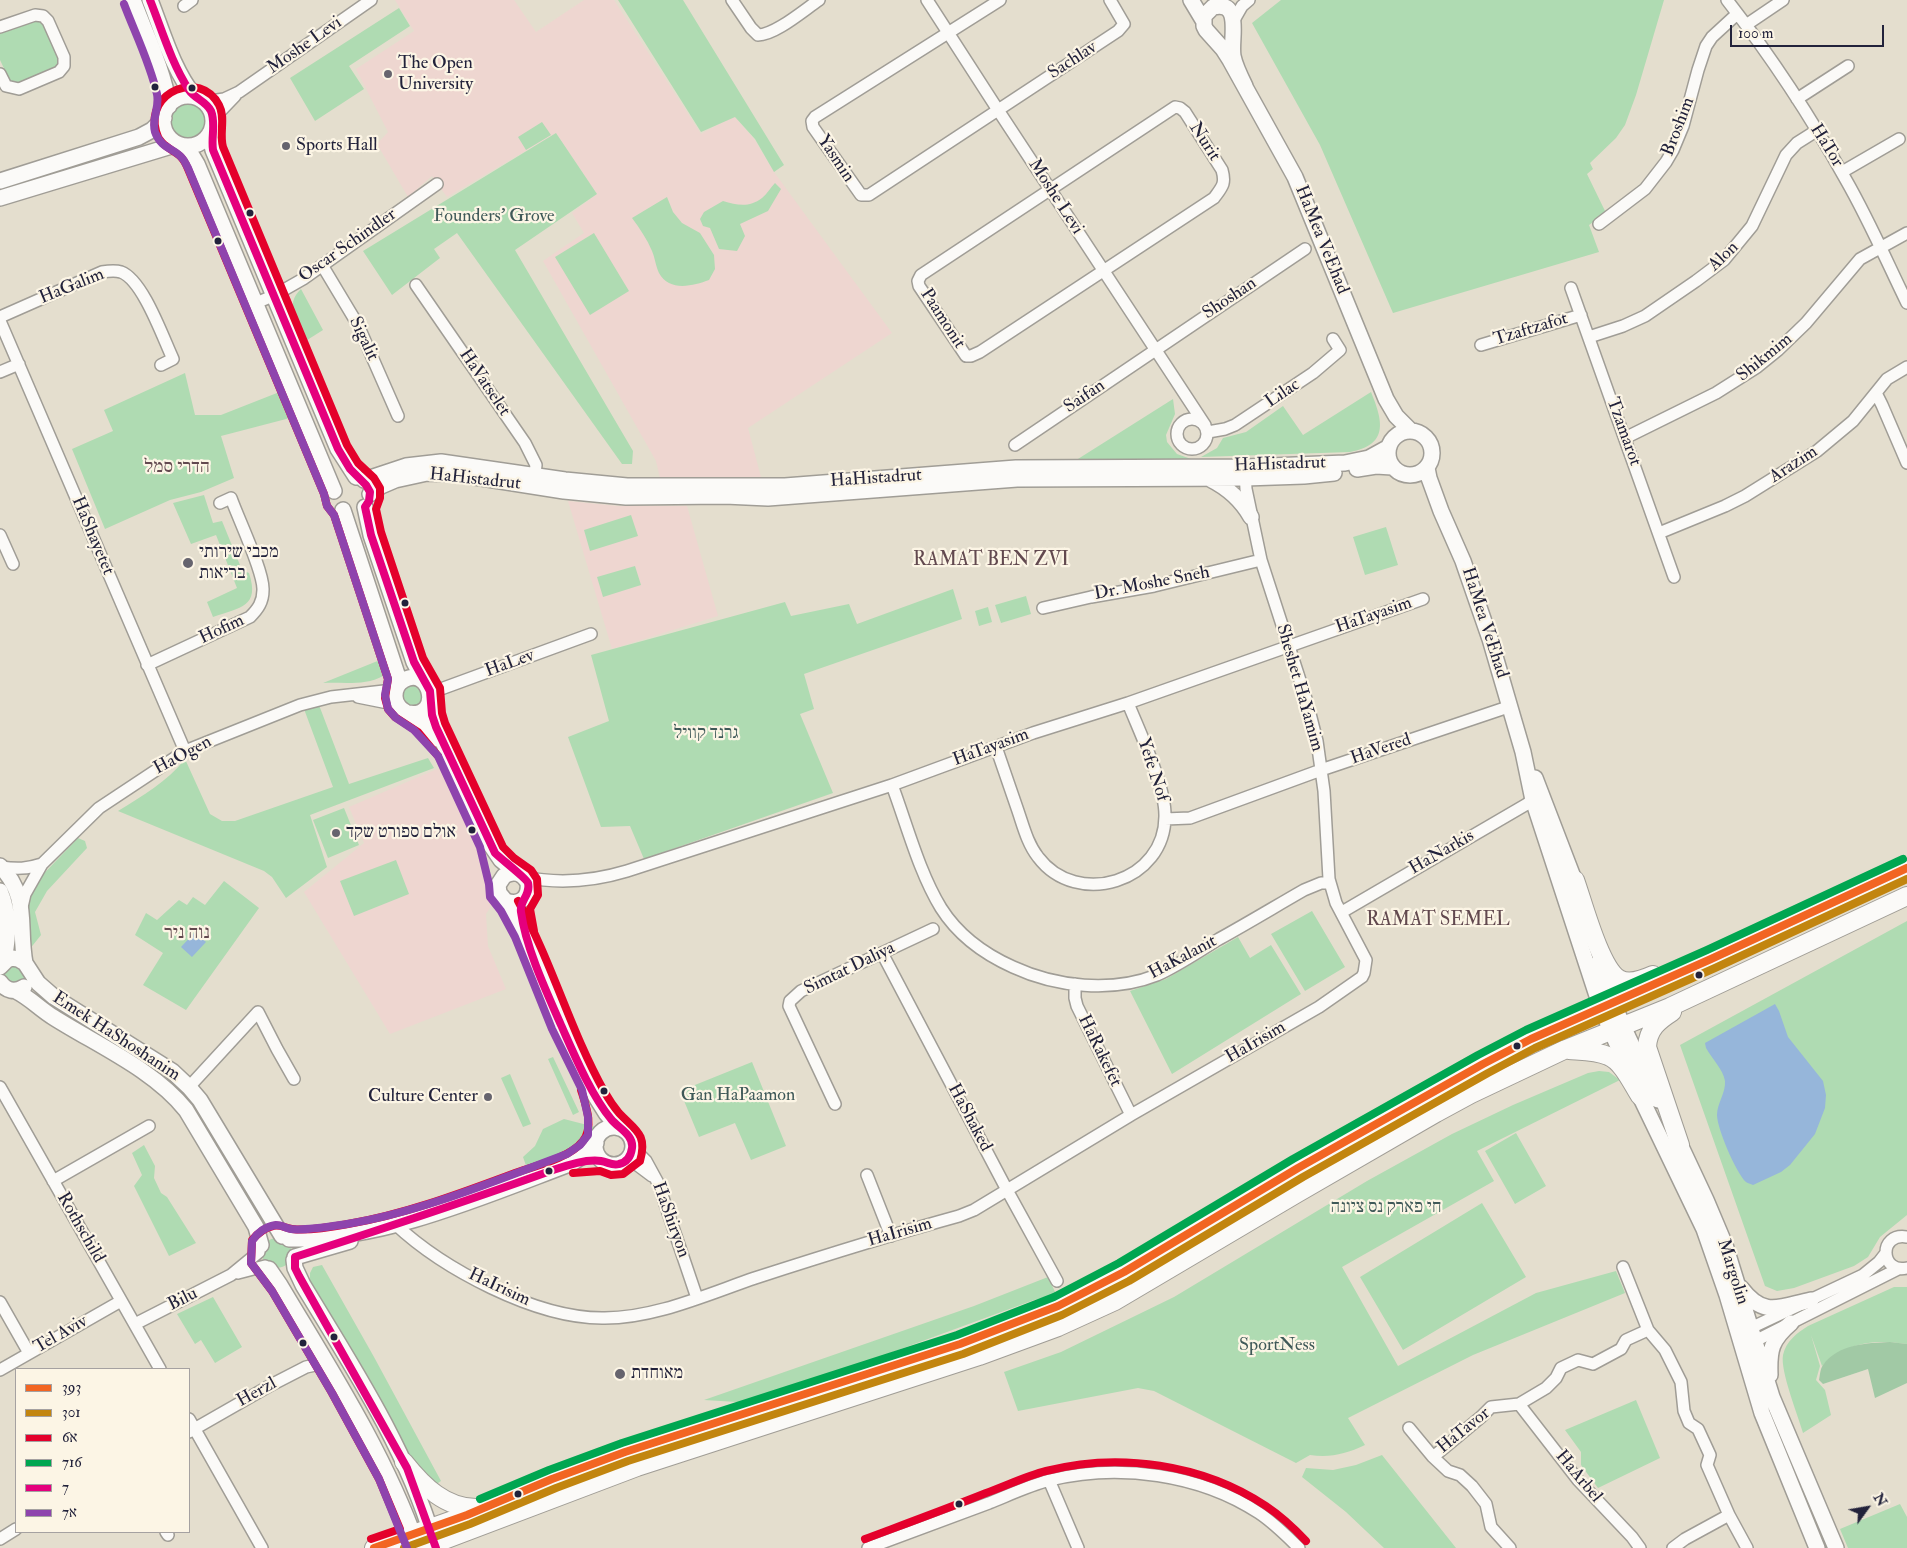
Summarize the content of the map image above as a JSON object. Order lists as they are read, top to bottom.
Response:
{
  "streets": {
    "street": [
      "Moshe Levi",
      "Sachlav",
      "Broshim",
      "Nurit",
      "HaTor",
      "Yasmin",
      "HaMea VeEhad",
      "Oscar Schindler",
      "Alon",
      "HaGalim",
      "Shoshan",
      "Paamonit",
      "Tzaftzafot",
      "Sigalit",
      "Shikmim",
      "HaVatselet",
      "Lilac",
      "Saifan",
      "Tzamarot",
      "HaHistadrut",
      "Arazim",
      "HaShayetet",
      "Dr. Moshe Sneh",
      "HaTayasim",
      "Hofim",
      "HaLev",
      "Sheshet HaYamim",
      "HaVered",
      "HaOgen",
      "Yefe Nof",
      "HaNarkis",
      "HaKalanit",
      "Simtat Daliya",
      "Emek HaShoshanim",
      "HaIrisim",
      "HaRakefet",
      "HaShaked",
      "HaShiryon",
      "Rothschild",
      "Margolin",
      "Bilu",
      "Tel Aviv",
      "Herzl",
      "HaTavor",
      "HaArbel"
    ]
  },
  "crossings": [
    ["Moshe Levi", "Sachlav"],
    ["Moshe Levi", "Nurit"],
    ["Moshe Levi", "Yasmin"],
    ["Moshe Levi", "Shoshan"],
    ["Moshe Levi", "Paamonit"],
    ["Moshe Levi", "Lilac"],
    ["Moshe Levi", "Saifan"],
    ["Sachlav", "Yasmin"],
    ["Broshim", "HaTor"],
    ["Nurit", "Paamonit"],
    ["HaTor", "Alon"],
    ["HaTor", "Shikmim"],
    ["HaMea VeEhad", "HaHistadrut"],
    ["HaMea VeEhad", "HaVered"],
    ["HaMea VeEhad", "HaNarkis"],
    ["HaMea VeEhad", "Margolin"],
    ["Oscar Schindler", "Sigalit"],
    ["Alon", "Tzamarot"],
    ["Shoshan", "Saifan"],
    ["Tzaftzafot", "Tzamarot"],
    ["Shikmim", "Tzamarot"],
    ["HaVatselet", "HaHistadrut"],
    ["Tzamarot", "Arazim"],
    ["HaHistadrut", "Sheshet HaYamim"],
    ["HaShayetet", "Hofim"],
    ["HaShayetet", "HaOgen"],
    ["Dr. Moshe Sneh", "Sheshet HaYamim"],
    ["HaTayasim", "Sheshet HaYamim"],
    ["HaTayasim", "HaVered"],
    ["HaTayasim", "Yefe Nof"],
    ["HaTayasim", "HaKalanit"],
    ["HaLev", "HaOgen"],
    ["Sheshet HaYamim", "HaVered"],
    ["Sheshet HaYamim", "HaNarkis"],
    ["Sheshet HaYamim", "HaKalanit"],
    ["Sheshet HaYamim", "HaIrisim"],
    ["HaVered", "Yefe Nof"],
    ["HaKalanit", "HaRakefet"],
    ["Simtat Daliya", "HaShaked"],
    ["Emek HaShoshanim", "Bilu"],
    ["Emek HaShoshanim", "Herzl"],
    ["HaIrisim", "HaRakefet"],
    ["HaIrisim", "HaShaked"],
    ["HaIrisim", "HaShiryon"],
    ["Rothschild", "Bilu"],
    ["Rothschild", "Tel Aviv"],
    ["HaTavor", "HaArbel"]
  ],
  "districts": [
    "הדרי סמל",
    "RAMAT BEN ZVI",
    "RAMAT SEMEL",
    "נוה ניר"
  ],
  "parks": [
    "Founders' Grove",
    "גרנד קוויל",
    "Gan HaPaamon",
    "חי פארק נס ציונה",
    "SportNess"
  ],
  "places": [
    "The Open University",
    "Sports Hall",
    "מכבי שירותי בריאות",
    "אולם ספורט שקד",
    "Culture Center",
    "מאוחדת"
  ],
  "lines": [
    "transit line 7",
    "transit line 7א",
    "transit line 6א",
    "transit line 716",
    "transit line 393",
    "transit line 301"
  ],
  "legend": [
    "393",
    "301",
    "6א",
    "716",
    "7",
    "7א"
  ],
  "scale_bar": "100 m",
  "north": "top right"
}
